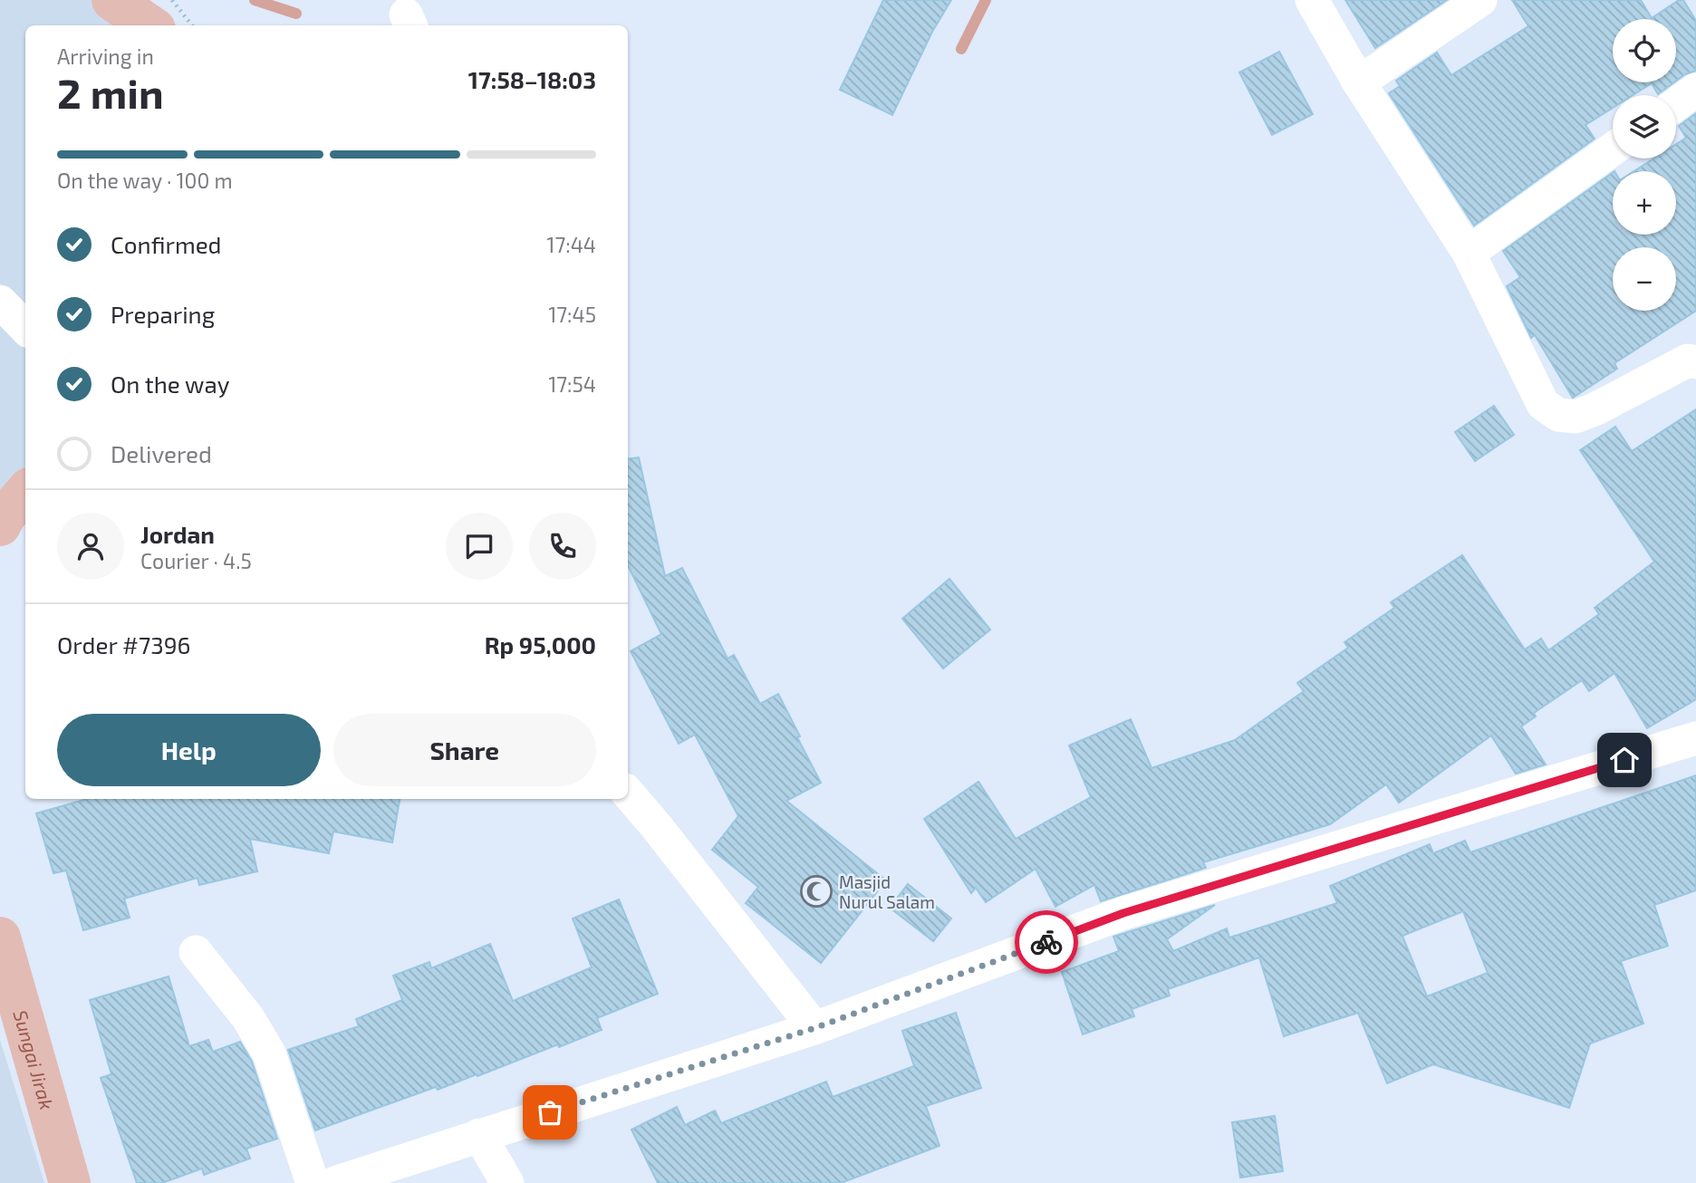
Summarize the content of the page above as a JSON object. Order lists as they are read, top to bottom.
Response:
{
  "water": ["Sungai Jirak"],
  "places": {
    "mosque": ["Masjid Nurul Salam"]
  },
  "page": {
    "map_buttons": ["+", "−"],
    "heading": ["2 min", "Arriving in", "17:58–18:03"],
    "panel": [
      "Jordan",
      "Courier · 4.5",
      "Order #7396",
      "Rp 95,000"
    ],
    "bar": "On the way · 100 m",
    "list": [
      ["Confirmed", "17:44"],
      ["Preparing", "17:45"],
      ["On the way", "17:54"],
      "Delivered"
    ],
    "buttons": ["Help", "Share"]
  }
}
